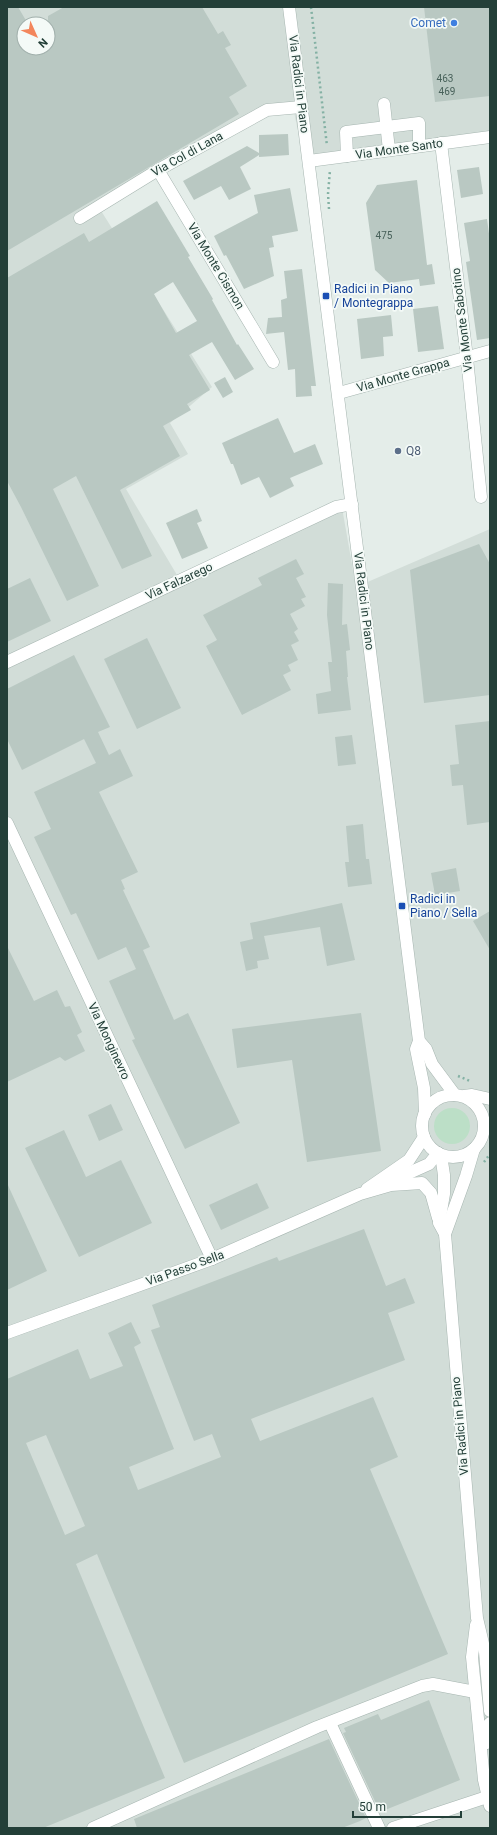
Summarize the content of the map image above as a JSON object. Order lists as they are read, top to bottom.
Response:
{
  "streets": {
    "street": [
      "Via Radici in Piano",
      "Via Monte Santo",
      "Via Col di Lana",
      "Via Monte Cismon",
      "Via Monte Sabotino",
      "Via Monte Grappa",
      "Via Falzarego",
      "Via Monginevro",
      "Via Passo Sella"
    ]
  },
  "crossings": [
    ["Via Radici in Piano", "Via Monte Santo"],
    ["Via Radici in Piano", "Via Col di Lana"],
    ["Via Radici in Piano", "Via Monte Grappa"],
    ["Via Radici in Piano", "Via Falzarego"],
    ["Via Radici in Piano", "Via Passo Sella"],
    ["Via Monte Santo", "Via Monte Sabotino"],
    ["Via Col di Lana", "Via Monte Cismon"],
    ["Via Monte Sabotino", "Via Monte Grappa"],
    ["Via Monginevro", "Via Passo Sella"]
  ],
  "places": {
    "other": ["Comet", "Q8"],
    "transit": ["Radici in Piano / Montegrappa", "Radici in Piano / Sella"]
  },
  "house_numbers": ["463", "469", "475"],
  "scale_bar": "50 m",
  "north": "bottom right"
}
